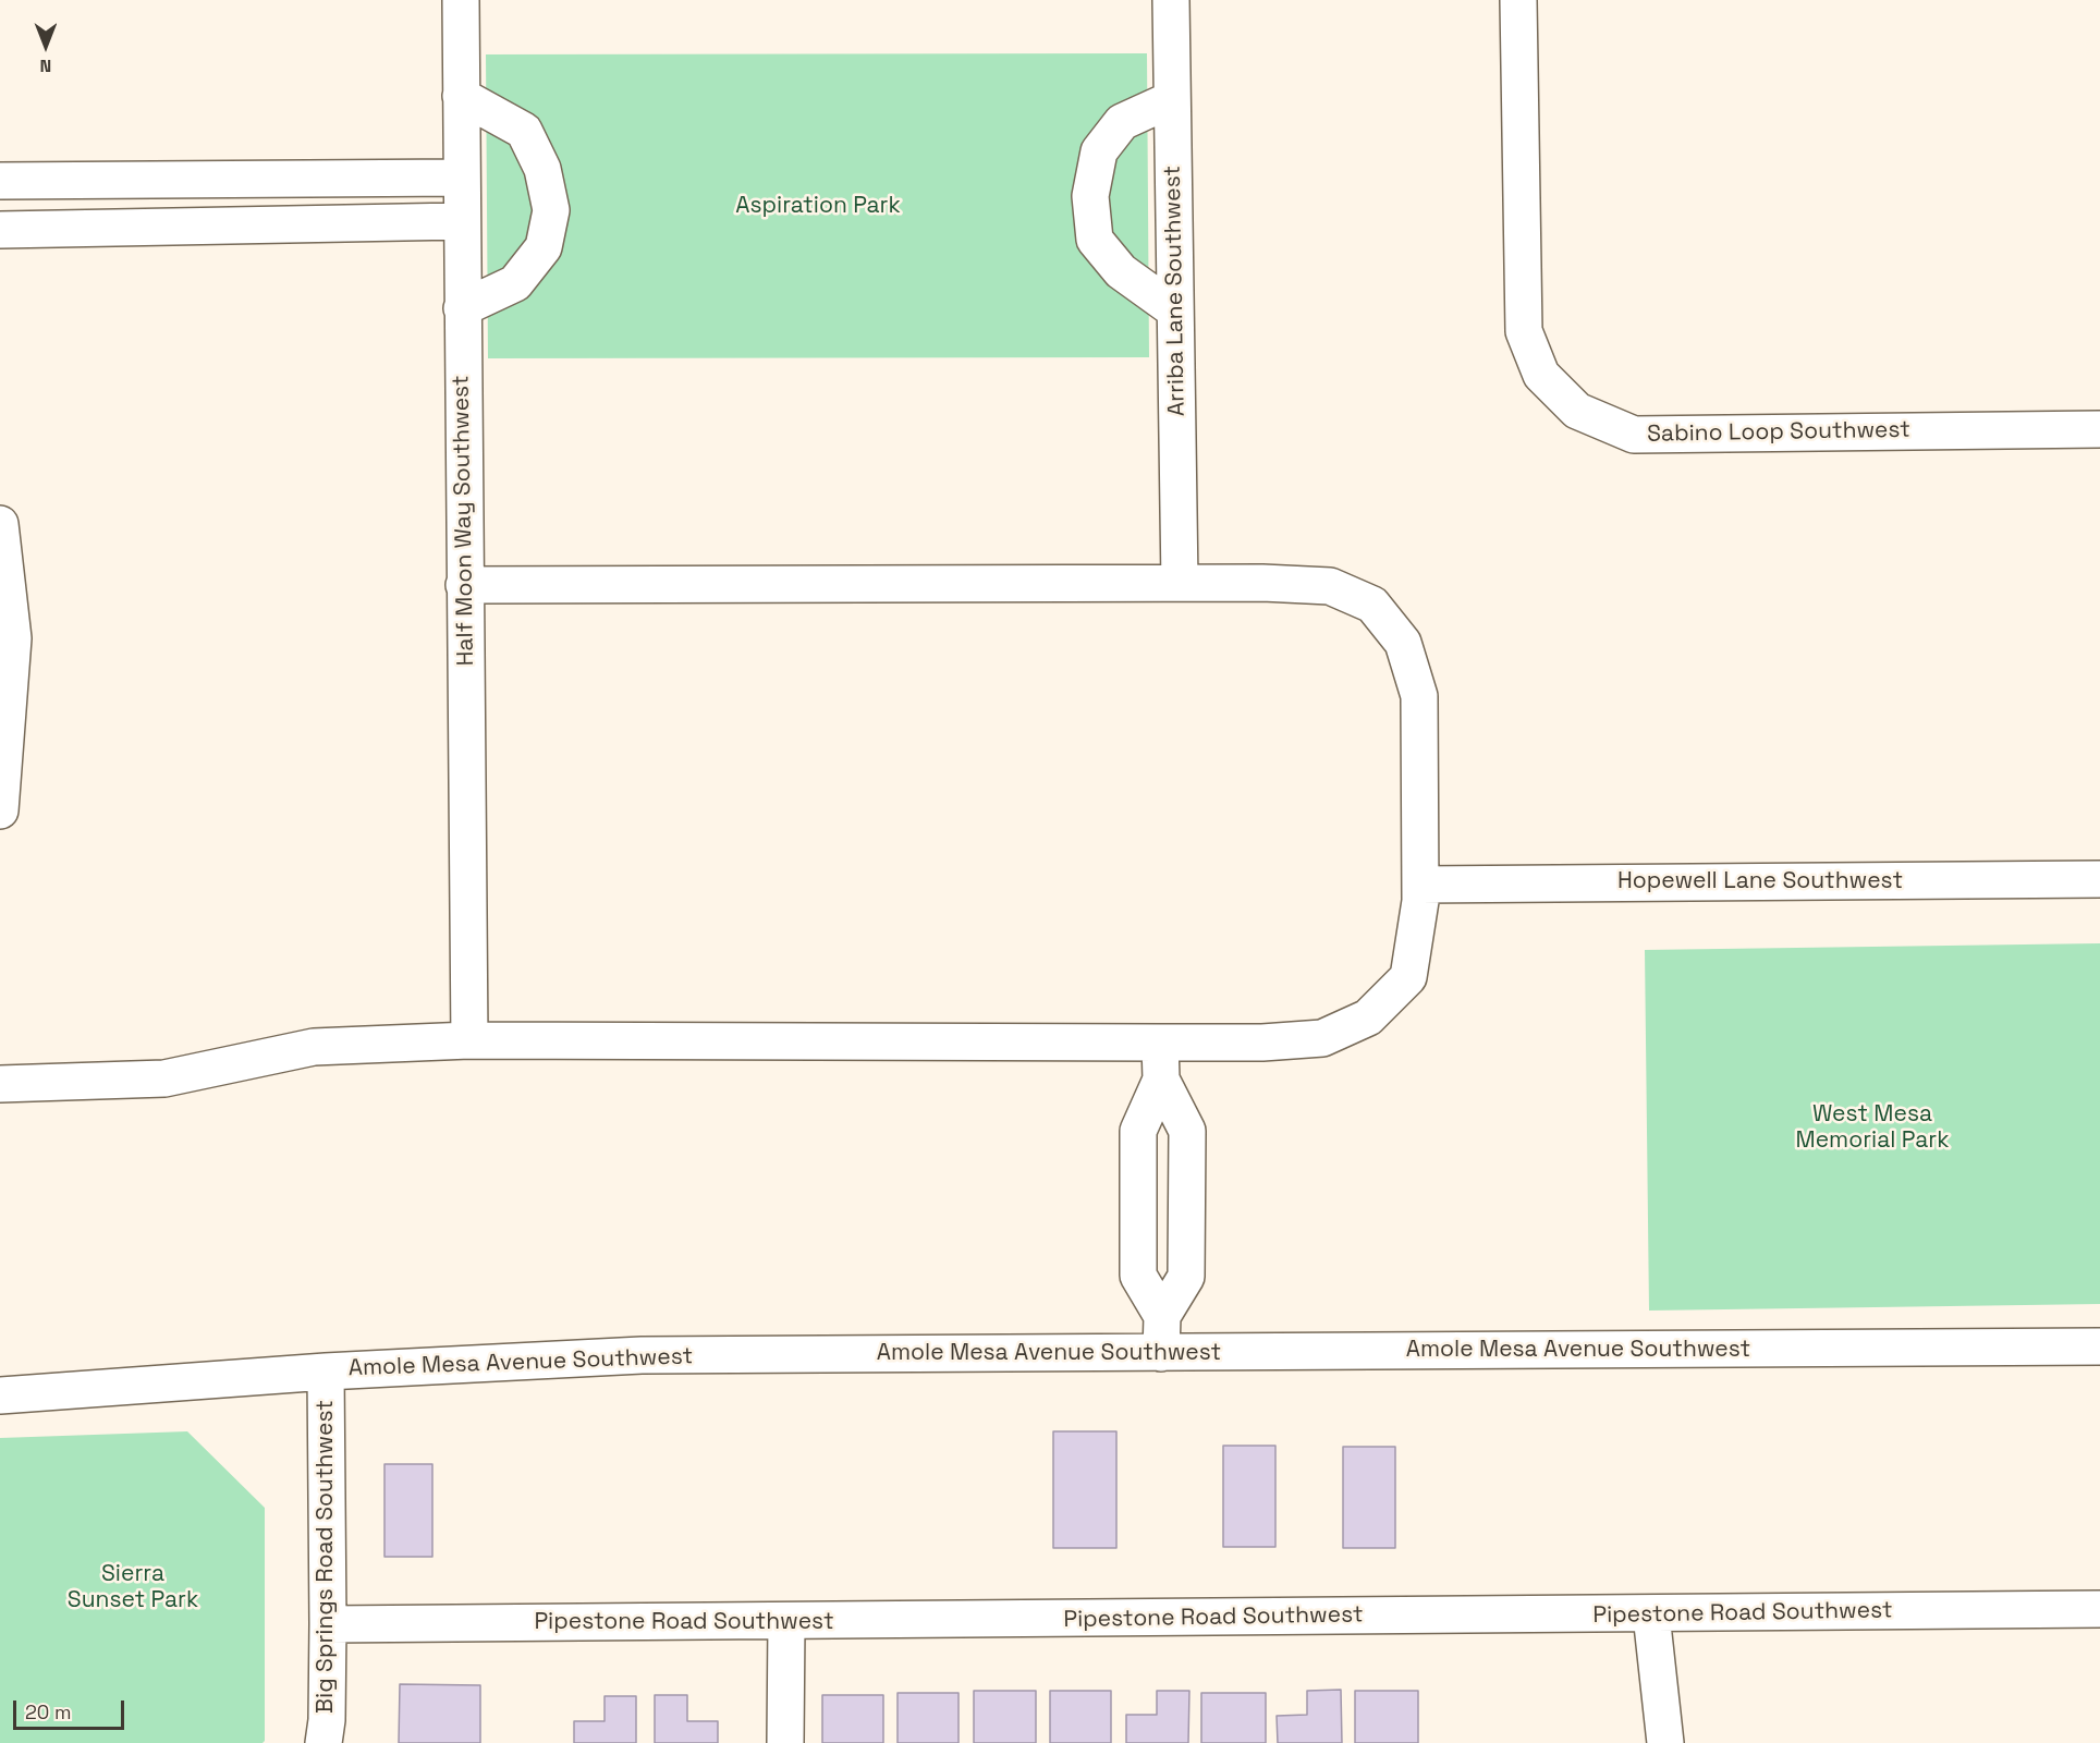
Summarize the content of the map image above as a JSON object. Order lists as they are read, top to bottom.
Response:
{
  "streets": {
    "street": [
      "Arriba Lane Southwest",
      "Sabino Loop Southwest",
      "Half Moon Way Southwest",
      "Hopewell Lane Southwest",
      "Amole Mesa Avenue Southwest",
      "Big Springs Road Southwest",
      "Pipestone Road Southwest"
    ]
  },
  "crossings": [
    ["Amole Mesa Avenue Southwest", "Big Springs Road Southwest"],
    ["Big Springs Road Southwest", "Pipestone Road Southwest"]
  ],
  "parks": ["Aspiration Park", "West Mesa Memorial Park", "Sierra Sunset Park"],
  "scale_bar": "20 m",
  "north": "bottom"
}
